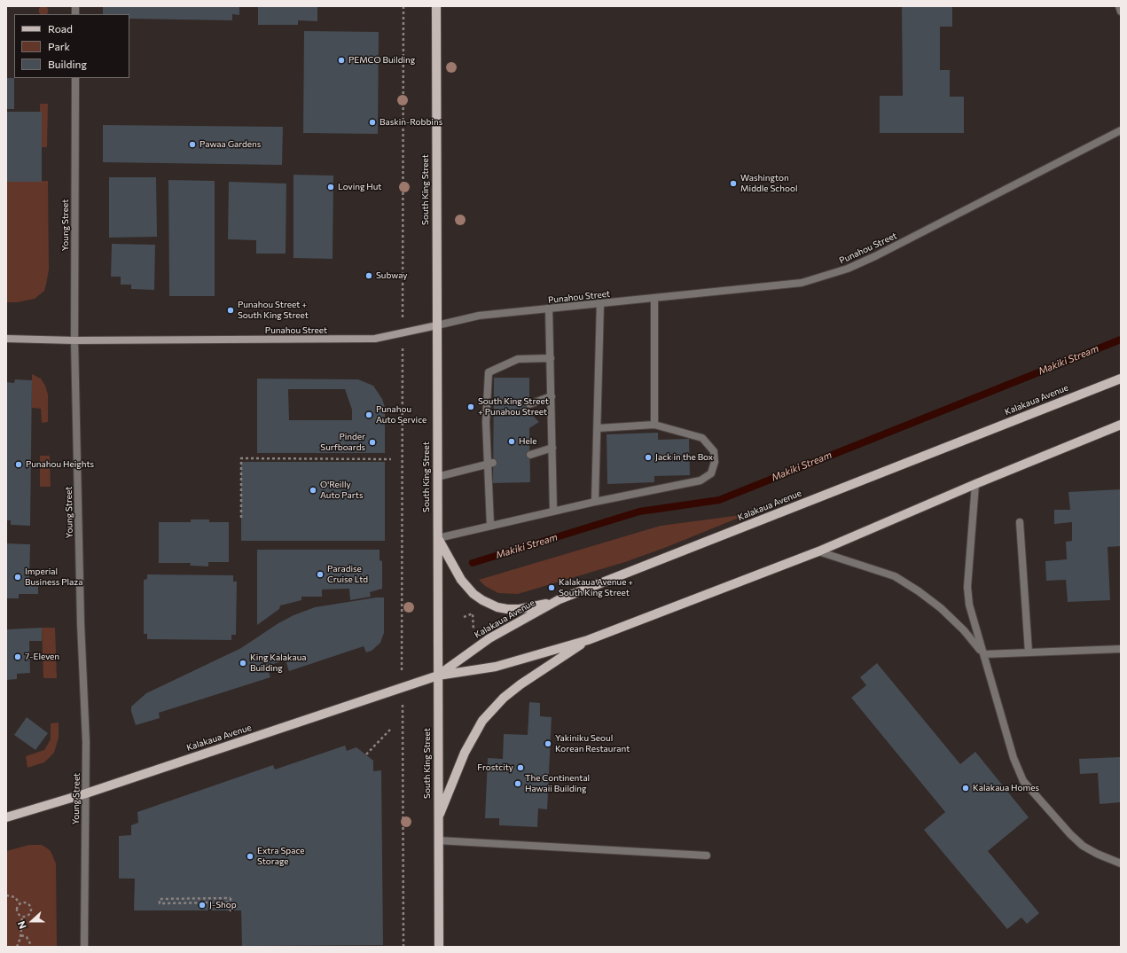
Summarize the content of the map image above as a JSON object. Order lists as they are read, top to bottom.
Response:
{
  "streets": {
    "main road": ["South King Street", "Punahou Street", "Kalakaua Avenue"],
    "street": ["Young Street"]
  },
  "crossings": [
    ["South King Street", "Punahou Street"],
    ["South King Street", "Kalakaua Avenue"],
    ["Young Street", "Punahou Street"],
    ["Young Street", "Kalakaua Avenue"]
  ],
  "water": ["Makiki Stream"],
  "places": [
    "PEMCO Building",
    "Baskin-Robbins",
    "Pawaa Gardens",
    "Washington Middle School",
    "Loving Hut",
    "Subway",
    "Punahou Street + South King Street",
    "South King Street + Punahou Street",
    "Punahou Auto Service",
    "Hele",
    "Pinder Surfboards",
    "Jack in the Box",
    "Punahou Heights",
    "O'Reilly Auto Parts",
    "Paradise Cruise Ltd",
    "Imperial Business Plaza",
    "Kalakaua Avenue + South King Street",
    "7-Eleven",
    "King Kalakaua Building",
    "Yakiniku Seoul Korean Restaurant",
    "Frostcity",
    "The Continental Hawaii Building",
    "Kalakaua Homes",
    "Extra Space Storage",
    "J-Shop"
  ],
  "legend": ["Road", "Park", "Building"],
  "north": "left"
}
